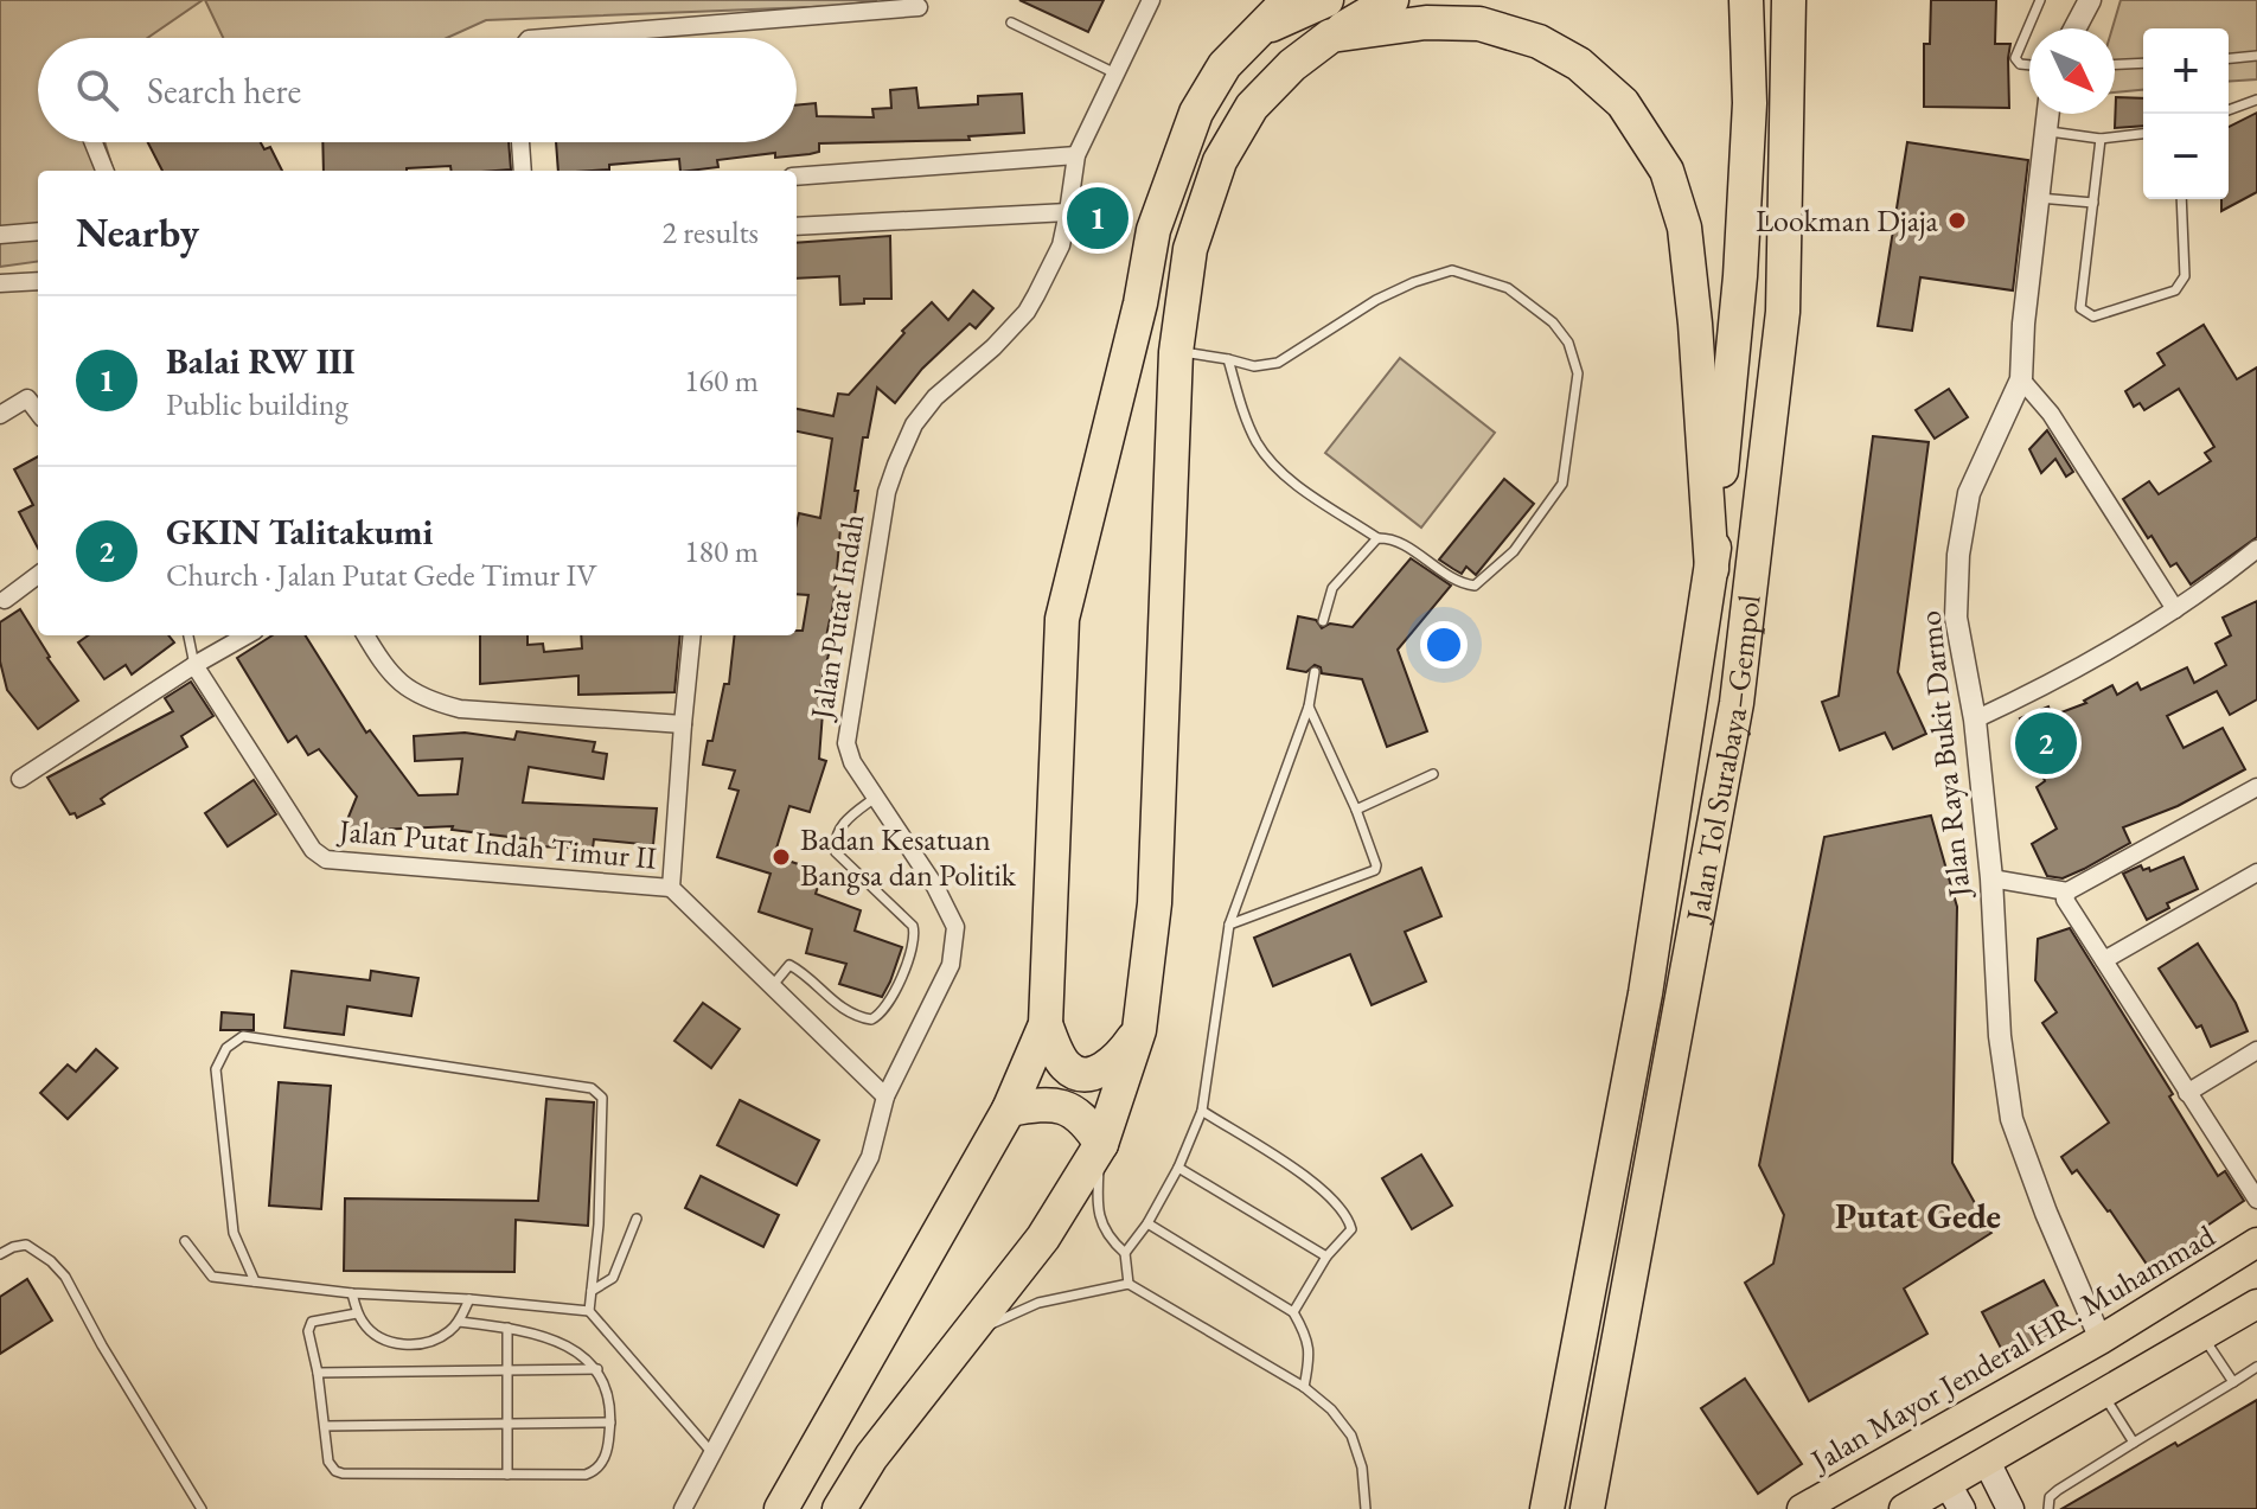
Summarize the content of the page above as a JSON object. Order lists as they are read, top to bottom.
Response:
{
  "streets": {
    "highway": ["Jalan Tol Surabaya–Gempol"],
    "main road": ["Jalan Mayor Jenderal HR. Muhammad"],
    "street": ["Jalan Putat Indah", "Jalan Raya Bukit Darmo", "Jalan Putat Indah Timur II"]
  },
  "crossings": [
    ["Jalan Raya Bukit Darmo", "Jalan Mayor Jenderal HR. Muhammad"]
  ],
  "districts": ["Putat Gede"],
  "places": ["Lookman Djaja", "Badan Kesatuan Bangsa dan Politik"],
  "north": "bottom right",
  "page": {
    "map_buttons": ["+", "−"],
    "search": "Search here",
    "heading": ["Nearby", "2 results"],
    "pins": ["1", "2"],
    "list": [
      {
        "mark": "1",
        "name": "Balai RW III",
        "note": "Public building",
        "value": "160 m"
      },
      {
        "mark": "2",
        "name": "GKIN Talitakumi",
        "note": "Church · Jalan Putat Gede Timur IV",
        "value": "180 m"
      }
    ]
  }
}
